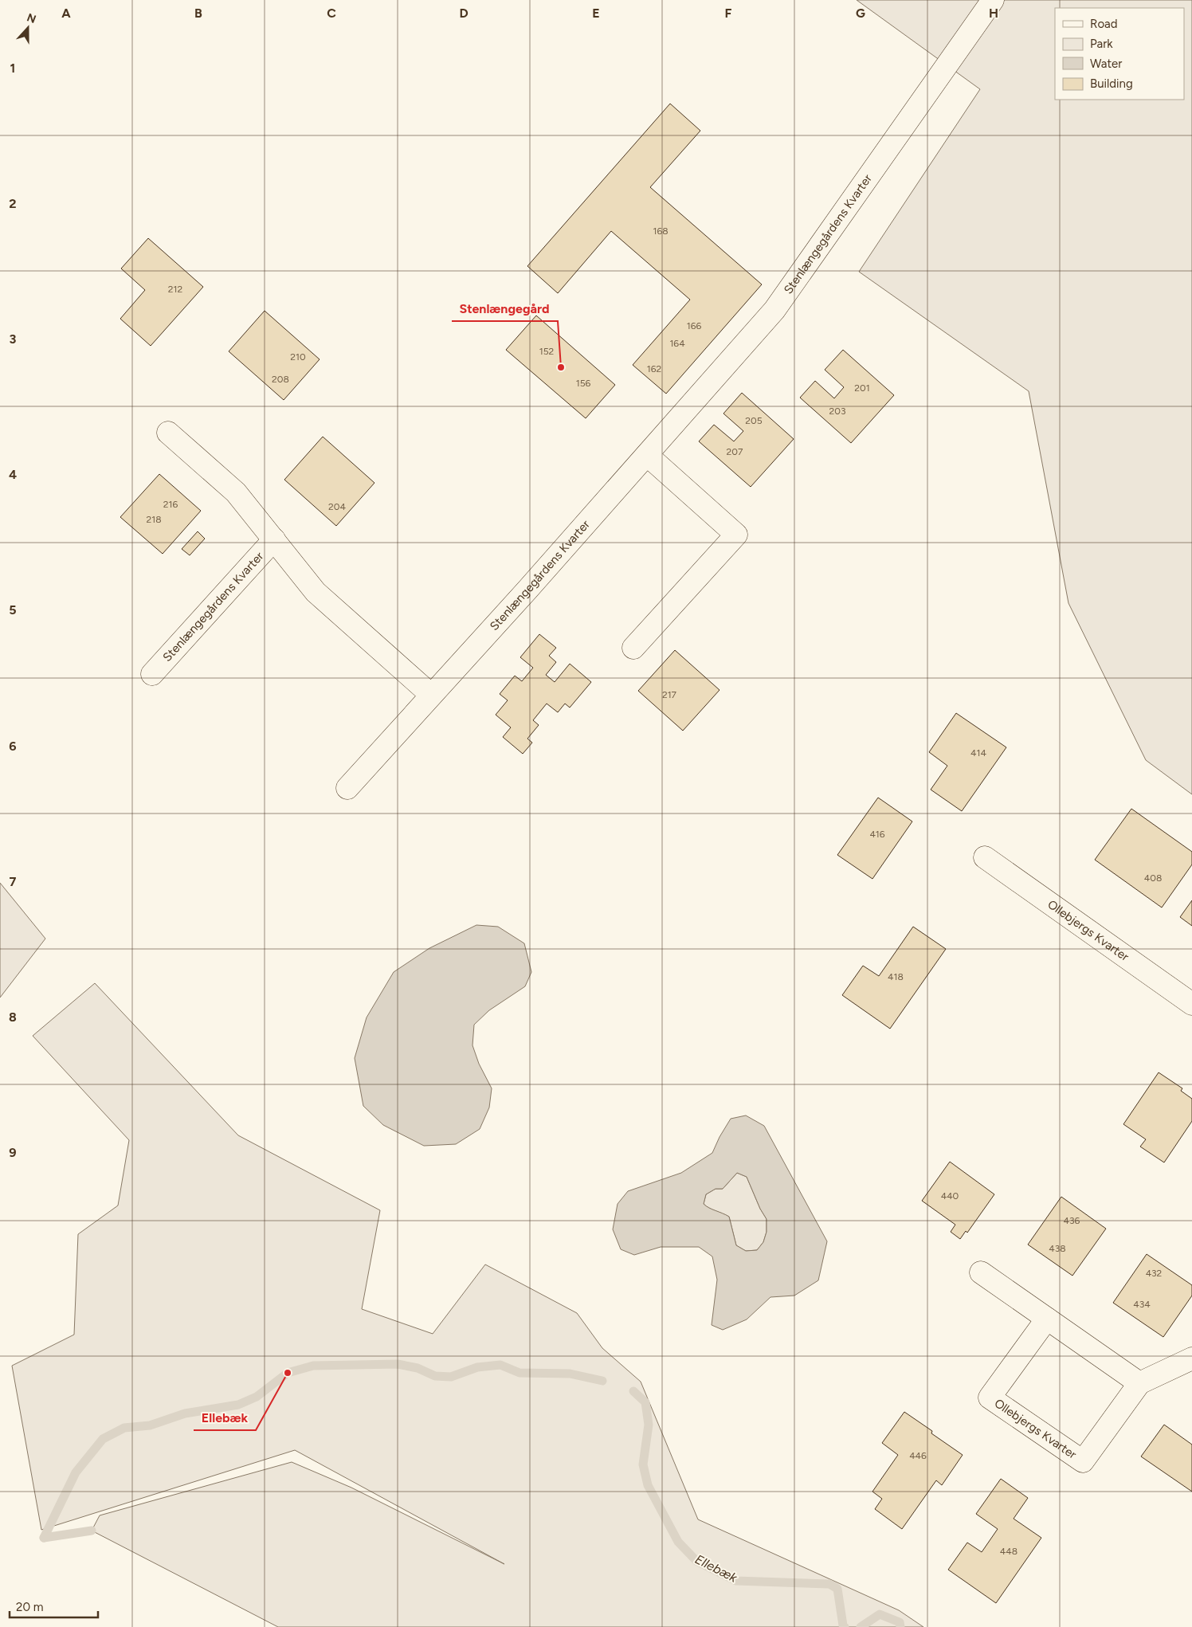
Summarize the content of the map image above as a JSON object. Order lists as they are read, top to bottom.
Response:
{
  "streets": {
    "street": ["Stenlængegårdens Kvarter", "Ollebjergs Kvarter"]
  },
  "water": ["Ellebæk"],
  "places": ["Stenlængegård", "Ellebæk"],
  "house_numbers": [
    "168",
    "212",
    "166",
    "164",
    "152",
    "210",
    "162",
    "208",
    "156",
    "201",
    "203",
    "205",
    "207",
    "216",
    "204",
    "218",
    "217",
    "414",
    "416",
    "408",
    "418",
    "440",
    "436",
    "438",
    "432",
    "434",
    "446",
    "448"
  ],
  "legend": [
    "Road",
    "Park",
    "Water",
    "Building"
  ],
  "scale_bar": "20 m",
  "north": "top",
  "grid": {
    "columns": [
      "A",
      "B",
      "C",
      "D",
      "E",
      "F",
      "G",
      "H"
    ],
    "rows": [
      "1",
      "2",
      "3",
      "4",
      "5",
      "6",
      "7",
      "8",
      "9"
    ]
  }
}
